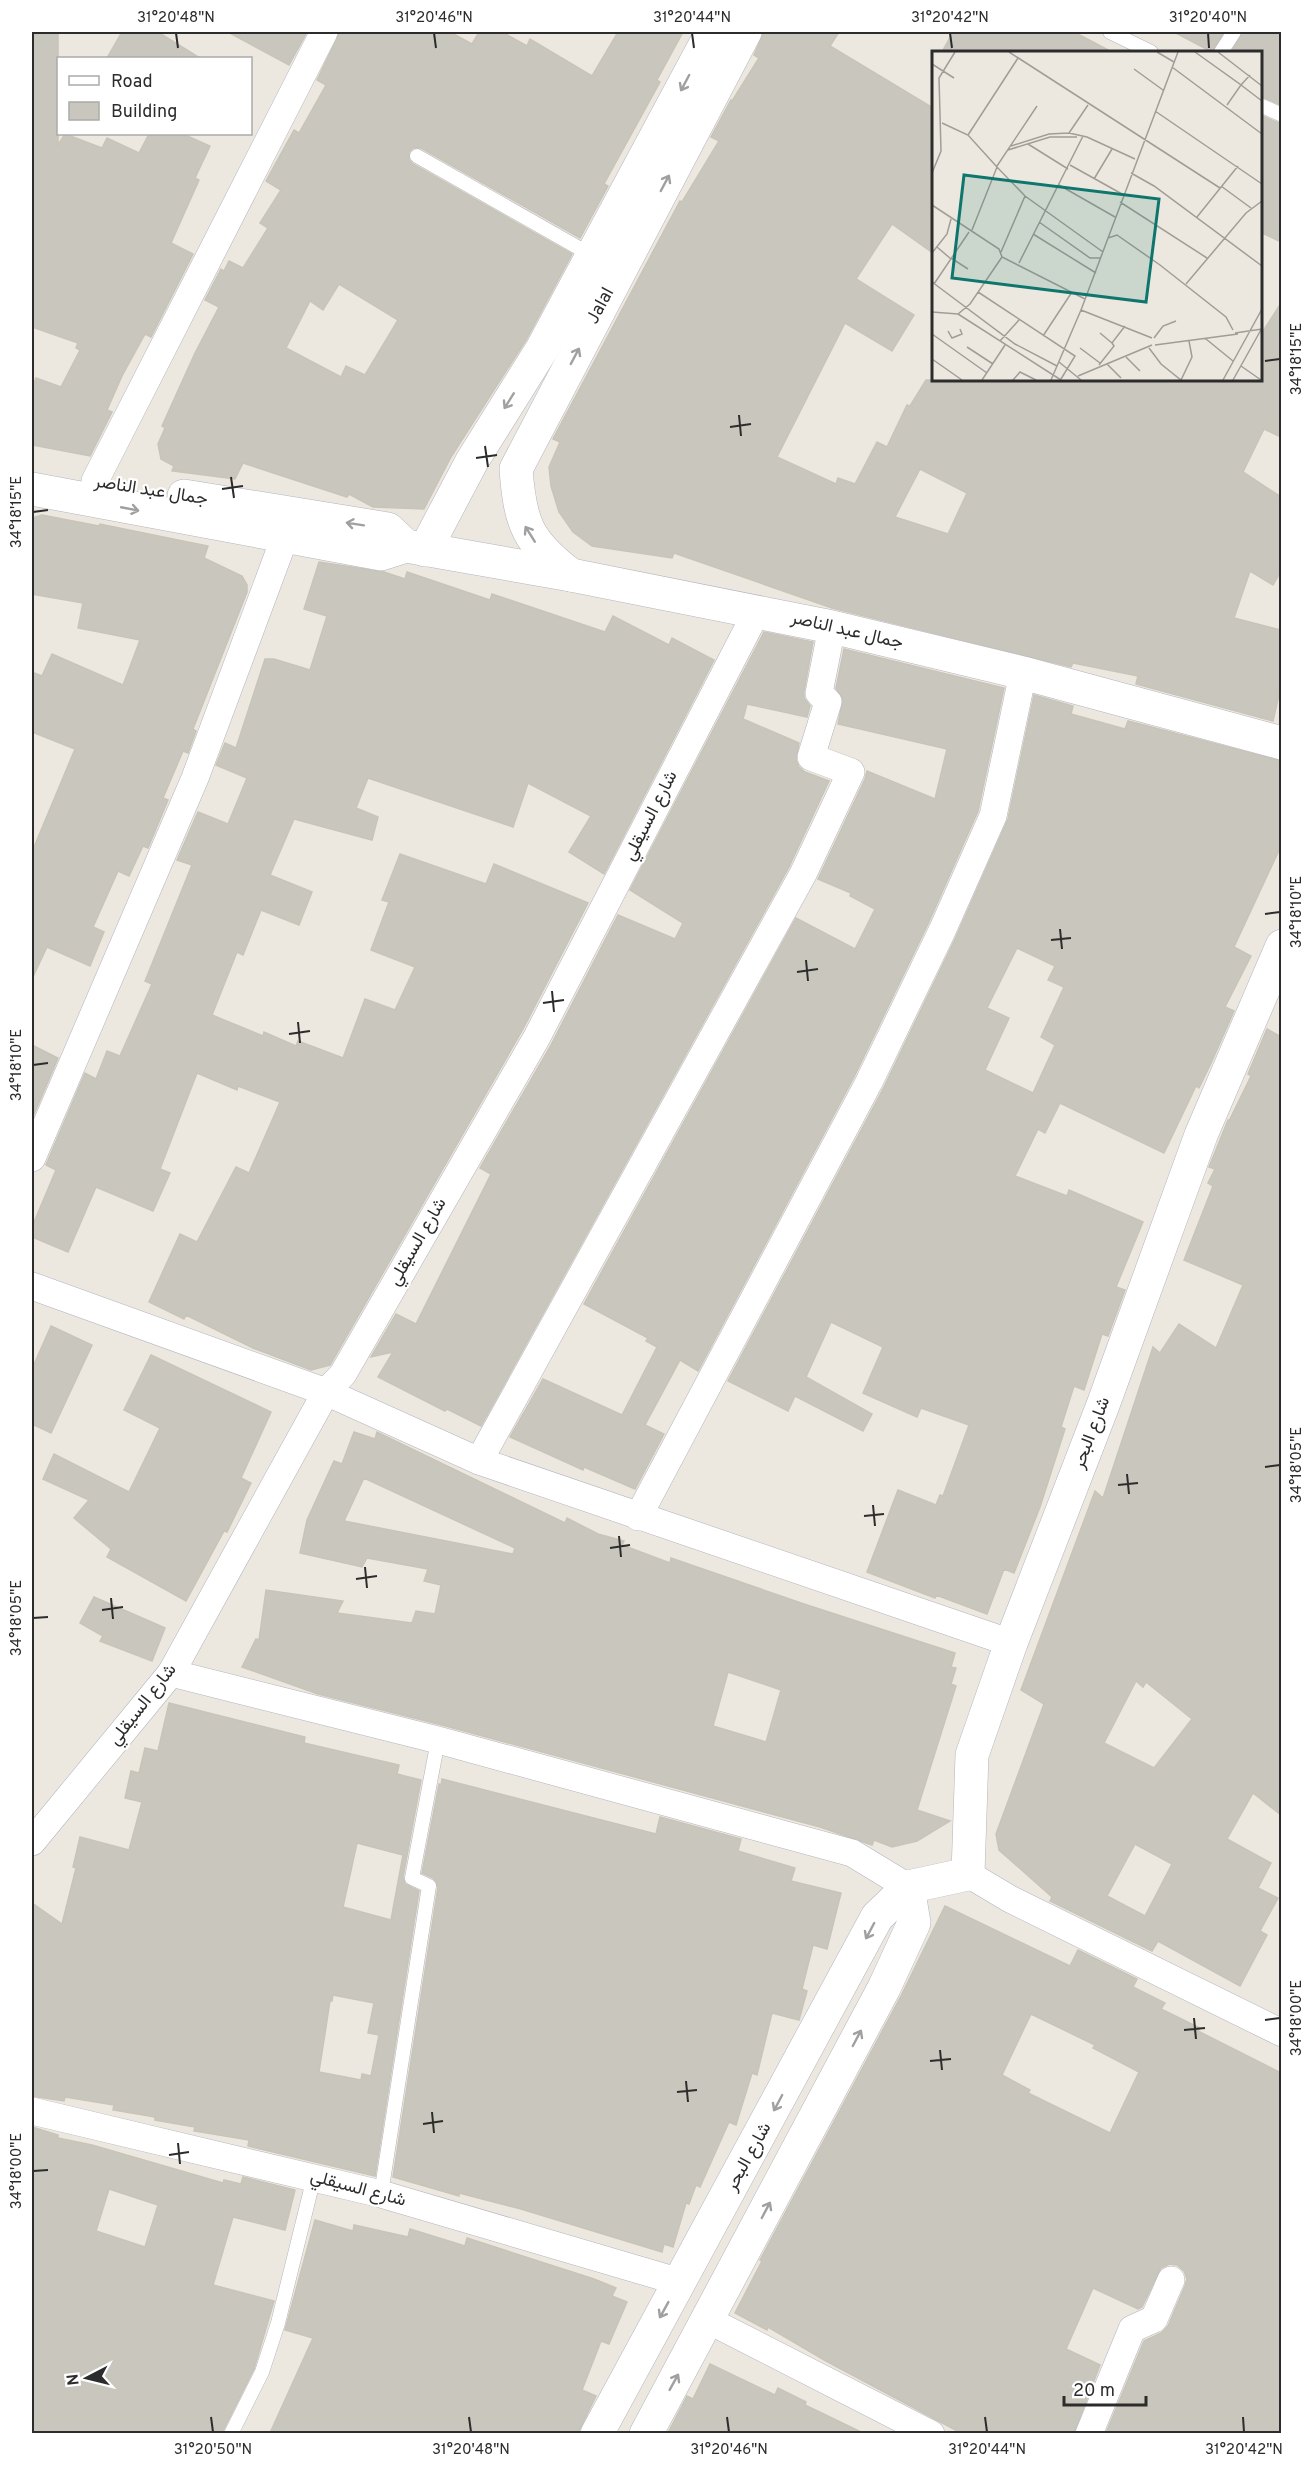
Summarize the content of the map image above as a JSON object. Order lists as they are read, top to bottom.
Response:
{
  "streets": {
    "main road": ["Jalal", "جمال عبد الناصر", "شارع البحر"],
    "street": ["شارع السيقلي"]
  },
  "crossings": [
    ["Jalal", "جمال عبد الناصر"],
    ["جمال عبد الناصر", "شارع السيقلي"],
    ["شارع السيقلي", "شارع البحر"]
  ],
  "legend": ["Road", "Building"],
  "scale_bar": "20 m",
  "north": "left",
  "coordinates": [
    "31°20'48\"N",
    "31°20'46\"N",
    "31°20'44\"N",
    "31°20'42\"N",
    "31°20'40\"N",
    "34°18'15\"E",
    "34°18'10\"E",
    "34°18'05\"E",
    "34°18'00\"E",
    "31°20'50\"N"
  ]
}
